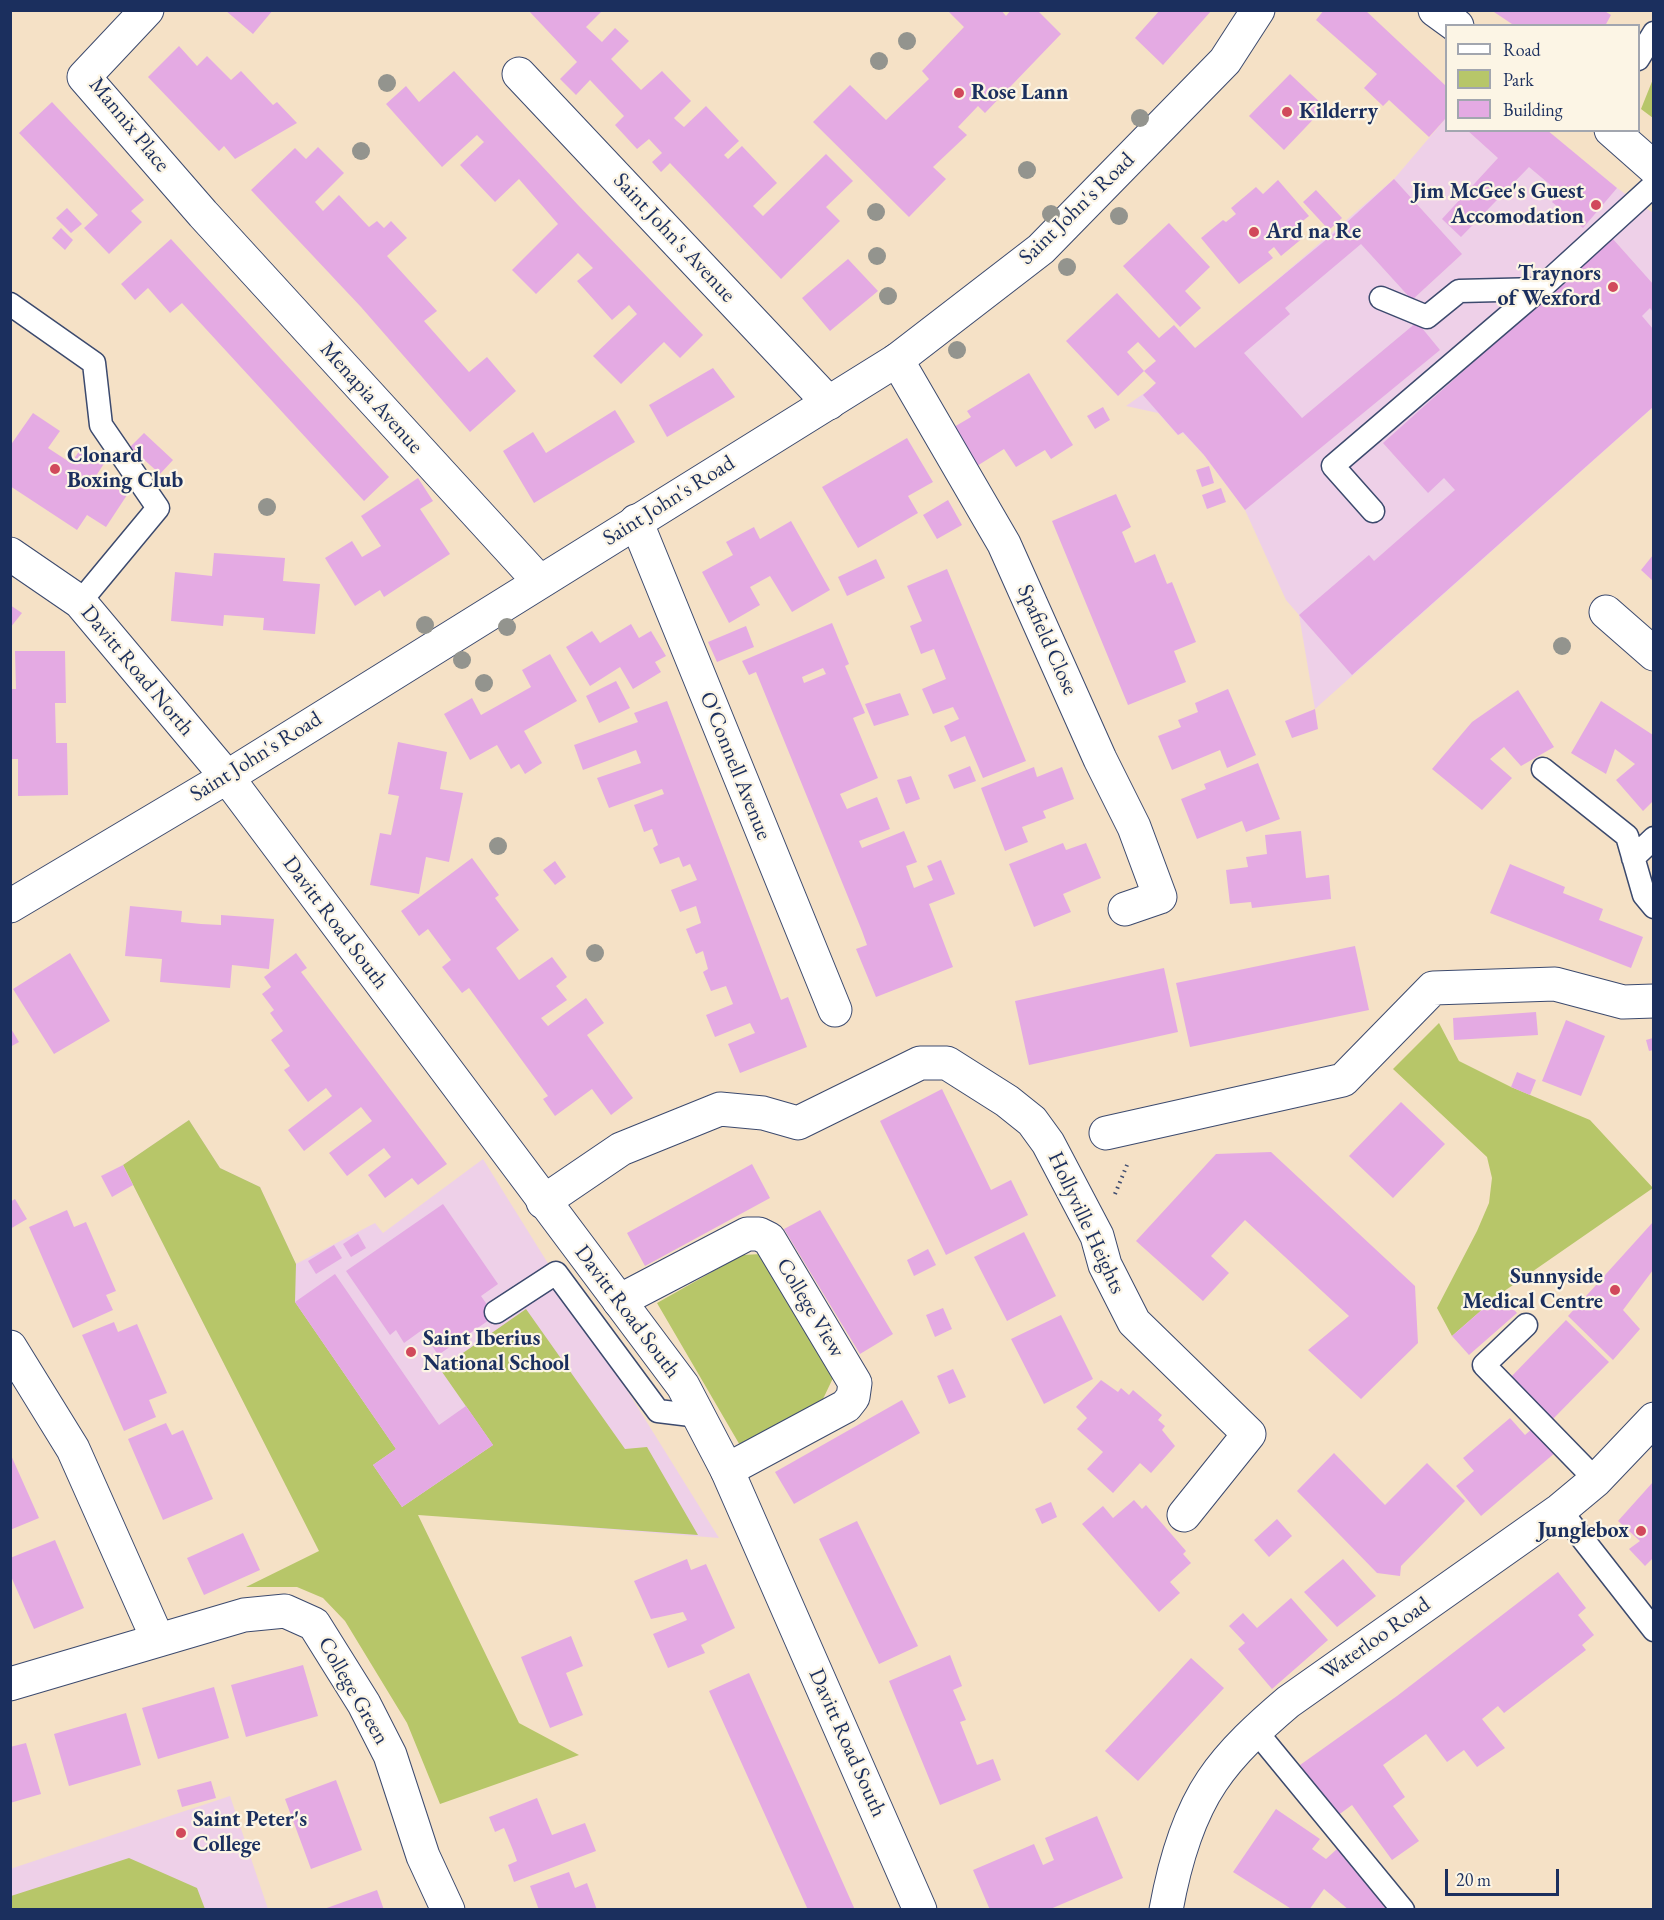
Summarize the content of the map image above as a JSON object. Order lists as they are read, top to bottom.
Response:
{
  "streets": {
    "street": [
      "Mannix Place",
      "Saint John's Road",
      "Saint John's Avenue",
      "Menapia Avenue",
      "Spafield Close",
      "Davitt Road North",
      "O'Connell Avenue",
      "Davitt Road South",
      "Hollyville Heights",
      "College View",
      "Waterloo Road",
      "College Green"
    ]
  },
  "crossings": [
    ["Mannix Place", "Menapia Avenue"],
    ["Saint John's Road", "Saint John's Avenue"],
    ["Saint John's Road", "Menapia Avenue"],
    ["Saint John's Road", "Spafield Close"],
    ["Saint John's Road", "Davitt Road North"],
    ["Saint John's Road", "O'Connell Avenue"],
    ["Saint John's Road", "Davitt Road South"],
    ["Davitt Road North", "Davitt Road South"],
    ["Davitt Road South", "Hollyville Heights"],
    ["Davitt Road South", "College View"]
  ],
  "places": [
    "Rose Lann",
    "Kilderry",
    "Jim McGee's Guest Accomodation",
    "Ard na Re",
    "Traynors of Wexford",
    "Clonard Boxing Club",
    "Sunnyside Medical Centre",
    "Saint Iberius National School",
    "Junglebox",
    "Saint Peter's College"
  ],
  "legend": ["Road", "Park", "Building"],
  "scale_bar": "20 m"
}
